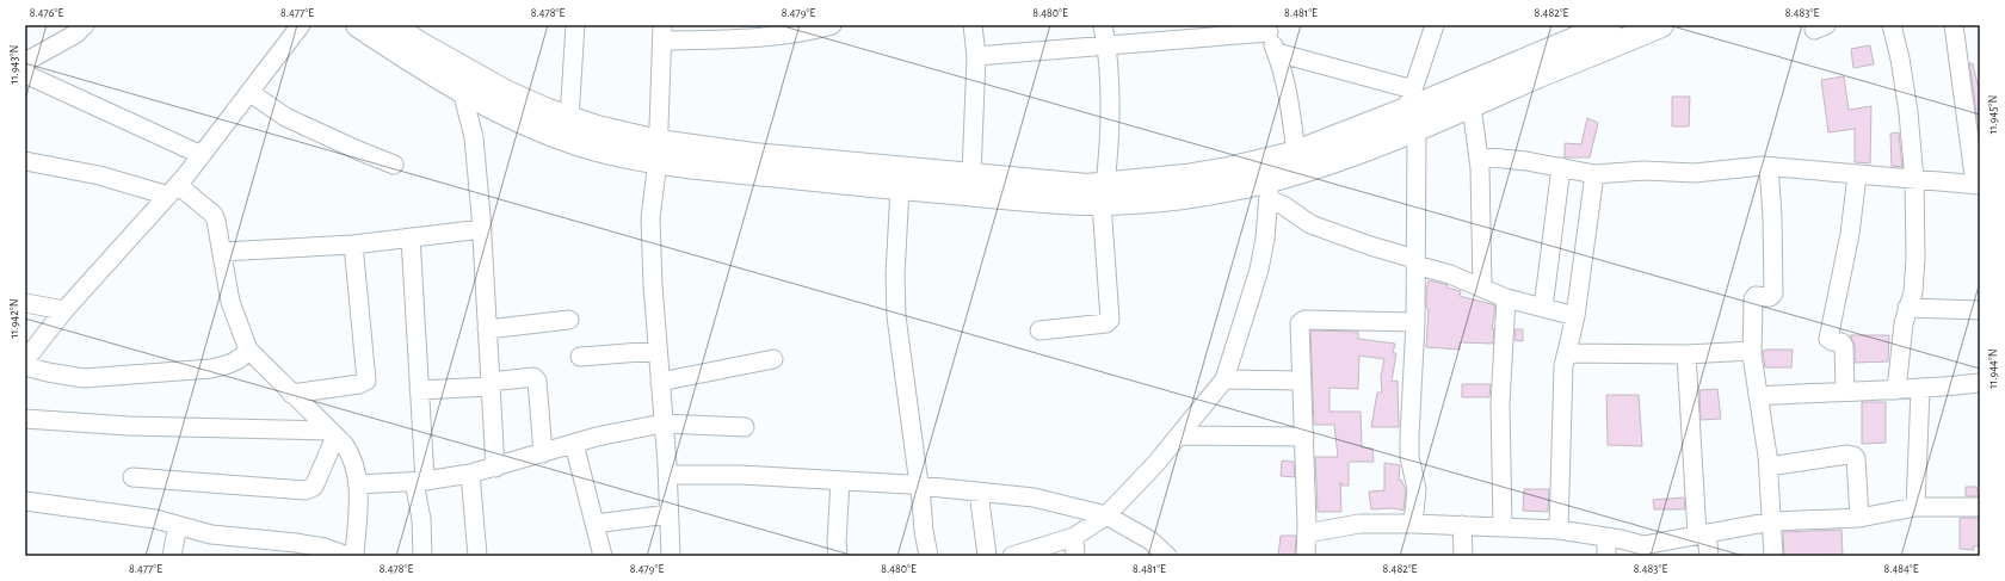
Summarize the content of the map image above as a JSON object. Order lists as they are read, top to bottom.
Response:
{
  "coordinates": [
    "8.476°E",
    "8.477°E",
    "8.478°E",
    "8.479°E",
    "8.480°E",
    "8.481°E",
    "8.482°E",
    "8.483°E",
    "11.943°N",
    "11.945°N",
    "11.942°N",
    "11.944°N",
    "8.484°E"
  ]
}
